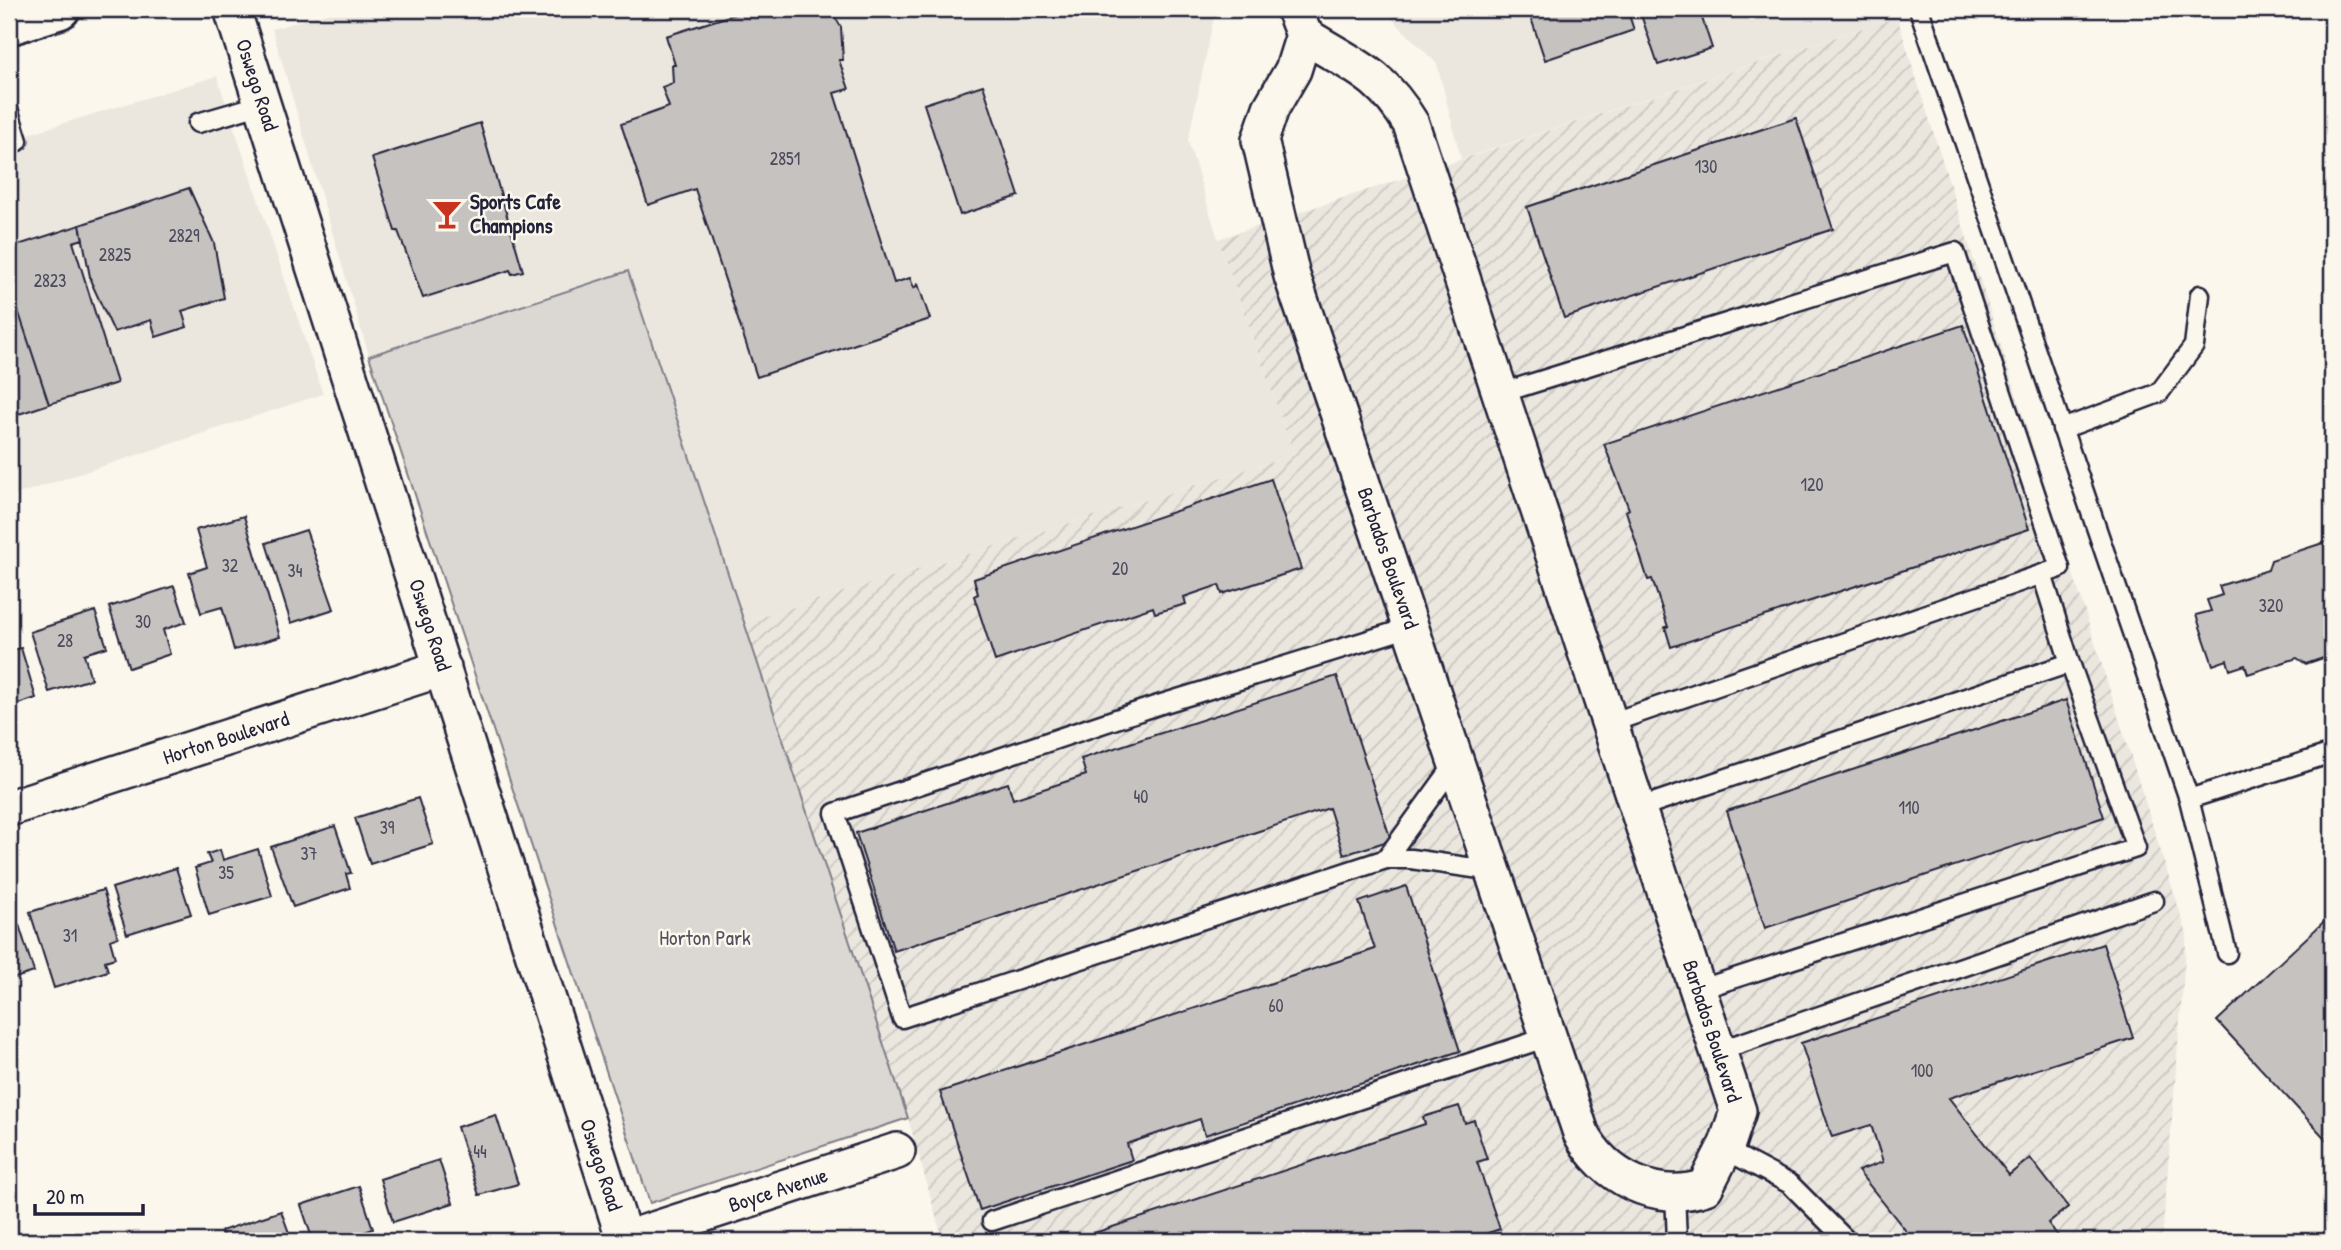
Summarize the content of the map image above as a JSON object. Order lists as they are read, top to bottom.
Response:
{
  "streets": {
    "street": [
      "Oswego Road",
      "Barbados Boulevard",
      "Horton Boulevard",
      "Boyce Avenue"
    ]
  },
  "crossings": [
    ["Oswego Road", "Horton Boulevard"],
    ["Oswego Road", "Boyce Avenue"]
  ],
  "parks": ["Horton Park"],
  "places": {
    "bar": ["Sports Cafe Champions"]
  },
  "house_numbers": [
    "2851",
    "130",
    "2829",
    "2825",
    "2823",
    "120",
    "32",
    "20",
    "34",
    "320",
    "30",
    "28",
    "40",
    "110",
    "39",
    "37",
    "35",
    "31",
    "60",
    "100",
    "44"
  ],
  "scale_bar": "20 m"
}
